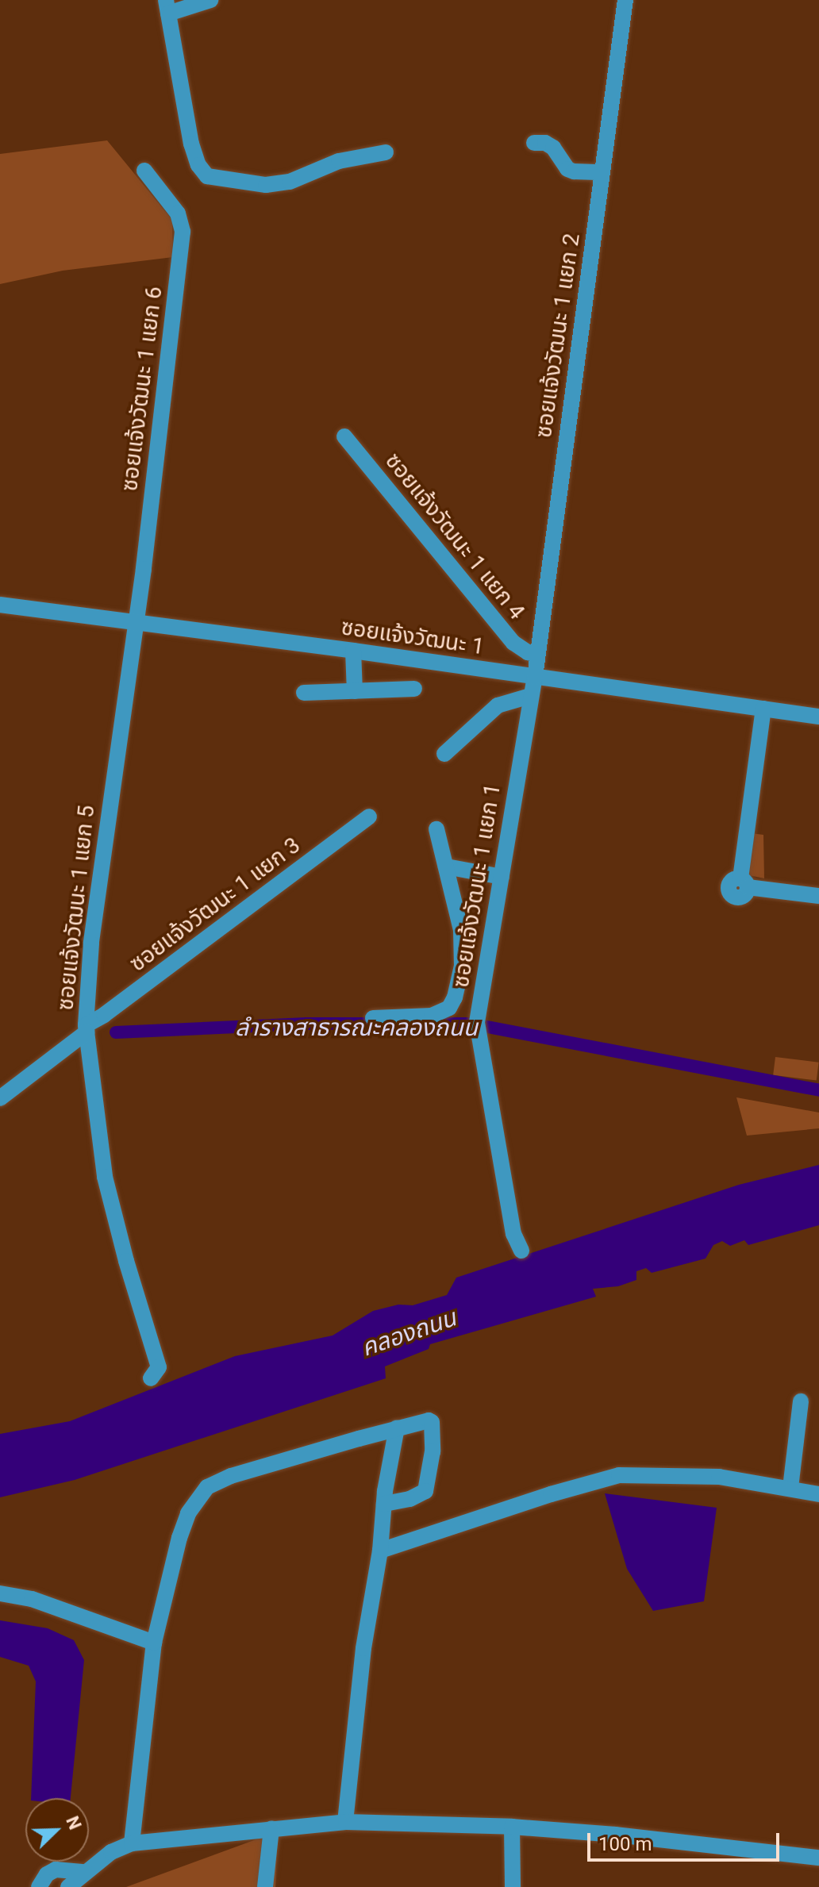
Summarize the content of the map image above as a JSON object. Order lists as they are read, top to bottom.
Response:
{
  "streets": {
    "street": [
      "ซอยแจ้งวัฒนะ 1 แยก 2",
      "ซอยแจ้งวัฒนะ 1 แยก 6",
      "ซอยแจ้งวัฒนะ 1 แยก 4",
      "ซอยแจ้งวัฒนะ 1",
      "ซอยแจ้งวัฒนะ 1 แยก 1",
      "ซอยแจ้งวัฒนะ 1 แยก 3",
      "ซอยแจ้งวัฒนะ 1 แยก 5"
    ]
  },
  "crossings": [
    ["ซอยแจ้งวัฒนะ 1 แยก 2", "ซอยแจ้งวัฒนะ 1 แยก 4"],
    ["ซอยแจ้งวัฒนะ 1 แยก 2", "ซอยแจ้งวัฒนะ 1"],
    ["ซอยแจ้งวัฒนะ 1 แยก 2", "ซอยแจ้งวัฒนะ 1 แยก 1"],
    ["ซอยแจ้งวัฒนะ 1 แยก 6", "ซอยแจ้งวัฒนะ 1"],
    ["ซอยแจ้งวัฒนะ 1 แยก 6", "ซอยแจ้งวัฒนะ 1 แยก 5"],
    ["ซอยแจ้งวัฒนะ 1", "ซอยแจ้งวัฒนะ 1 แยก 1"],
    ["ซอยแจ้งวัฒนะ 1", "ซอยแจ้งวัฒนะ 1 แยก 5"],
    ["ซอยแจ้งวัฒนะ 1 แยก 3", "ซอยแจ้งวัฒนะ 1 แยก 5"]
  ],
  "water": ["ลำรางสาธารณะคลองถนน", "คลองถนน"],
  "scale_bar": "100 m",
  "north": "top right"
}
